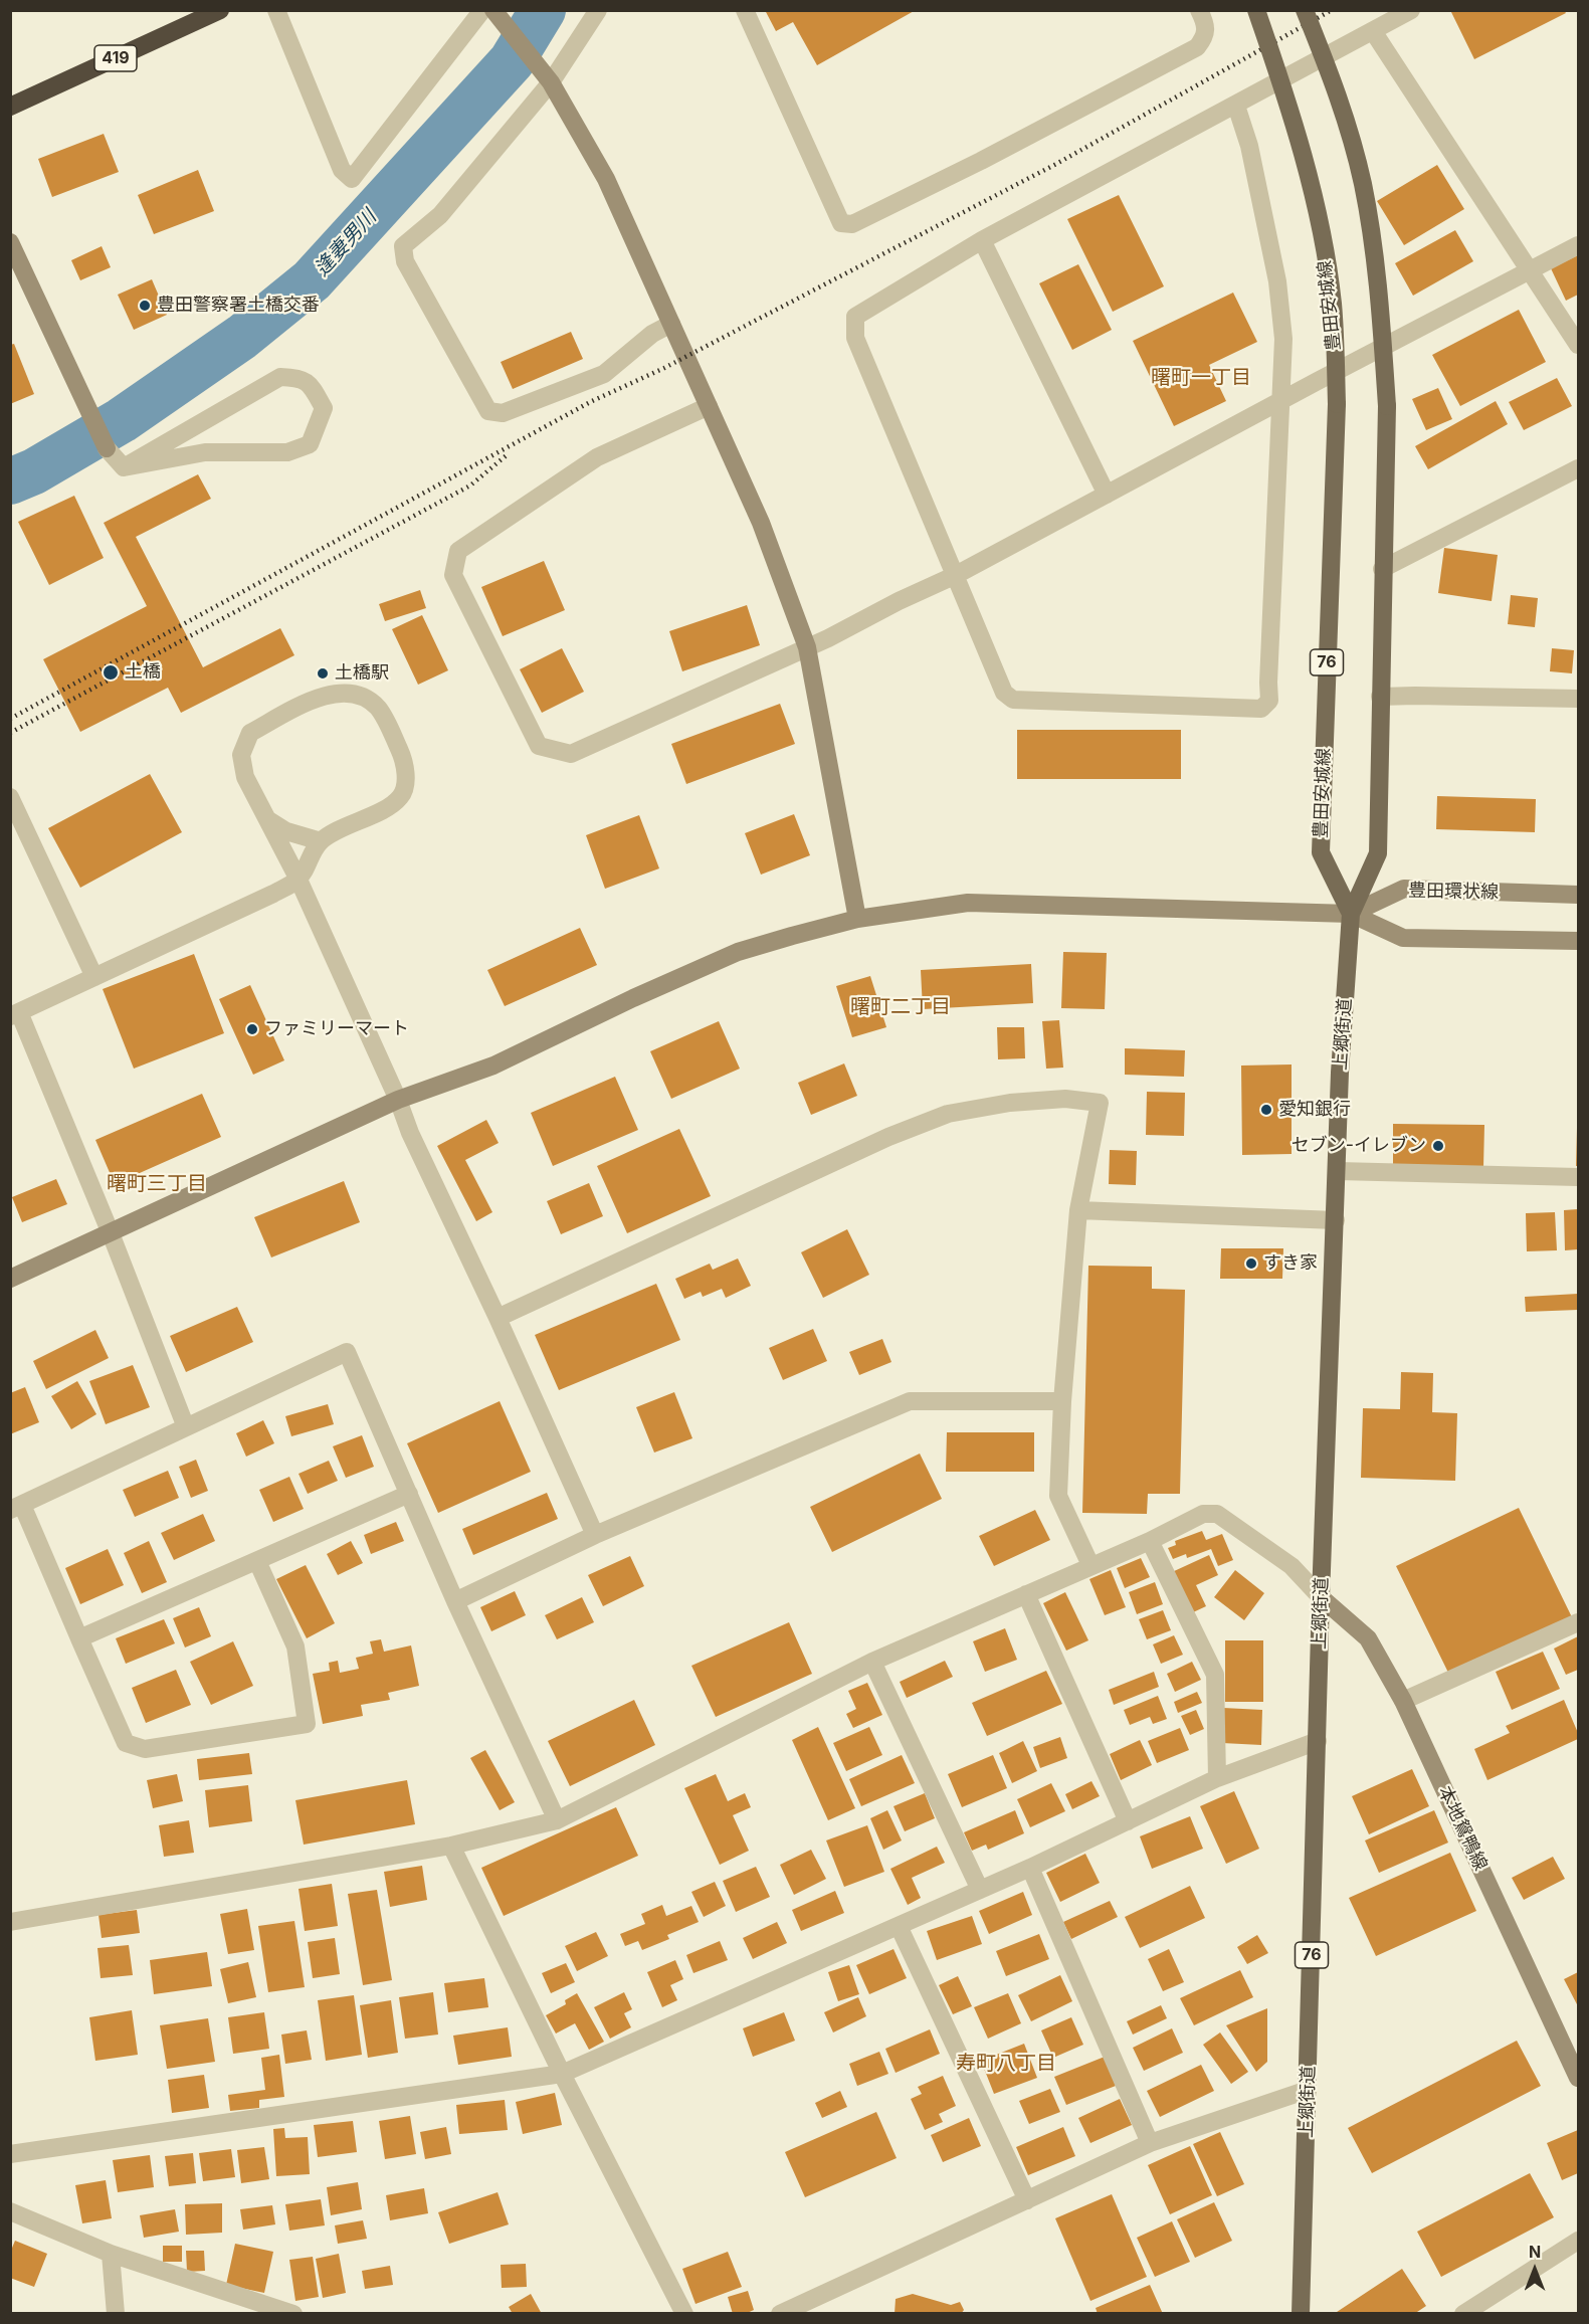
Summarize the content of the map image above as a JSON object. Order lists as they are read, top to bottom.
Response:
{
  "streets": {
    "highway": ["419"],
    "main road": ["豊田安城線", "76", "上郷街道"],
    "street": ["豊田環状線", "本地鴛鴨線"]
  },
  "crossings": [
    ["豊田安城線", "76"],
    ["豊田安城線", "豊田環状線"],
    ["豊田安城線", "上郷街道"],
    ["76", "豊田環状線"],
    ["76", "上郷街道"],
    ["豊田環状線", "上郷街道"],
    ["上郷街道", "本地鴛鴨線"]
  ],
  "districts": [
    "曙町一丁目",
    "曙町二丁目",
    "曙町三丁目",
    "寿町八丁目"
  ],
  "water": ["逢妻男川"],
  "places": [
    "豊田警察署土橋交番",
    "土橋",
    "土橋駅",
    "ファミリーマート",
    "愛知銀行",
    "セブン-イレブン",
    "すき家"
  ],
  "north": "top"
}
